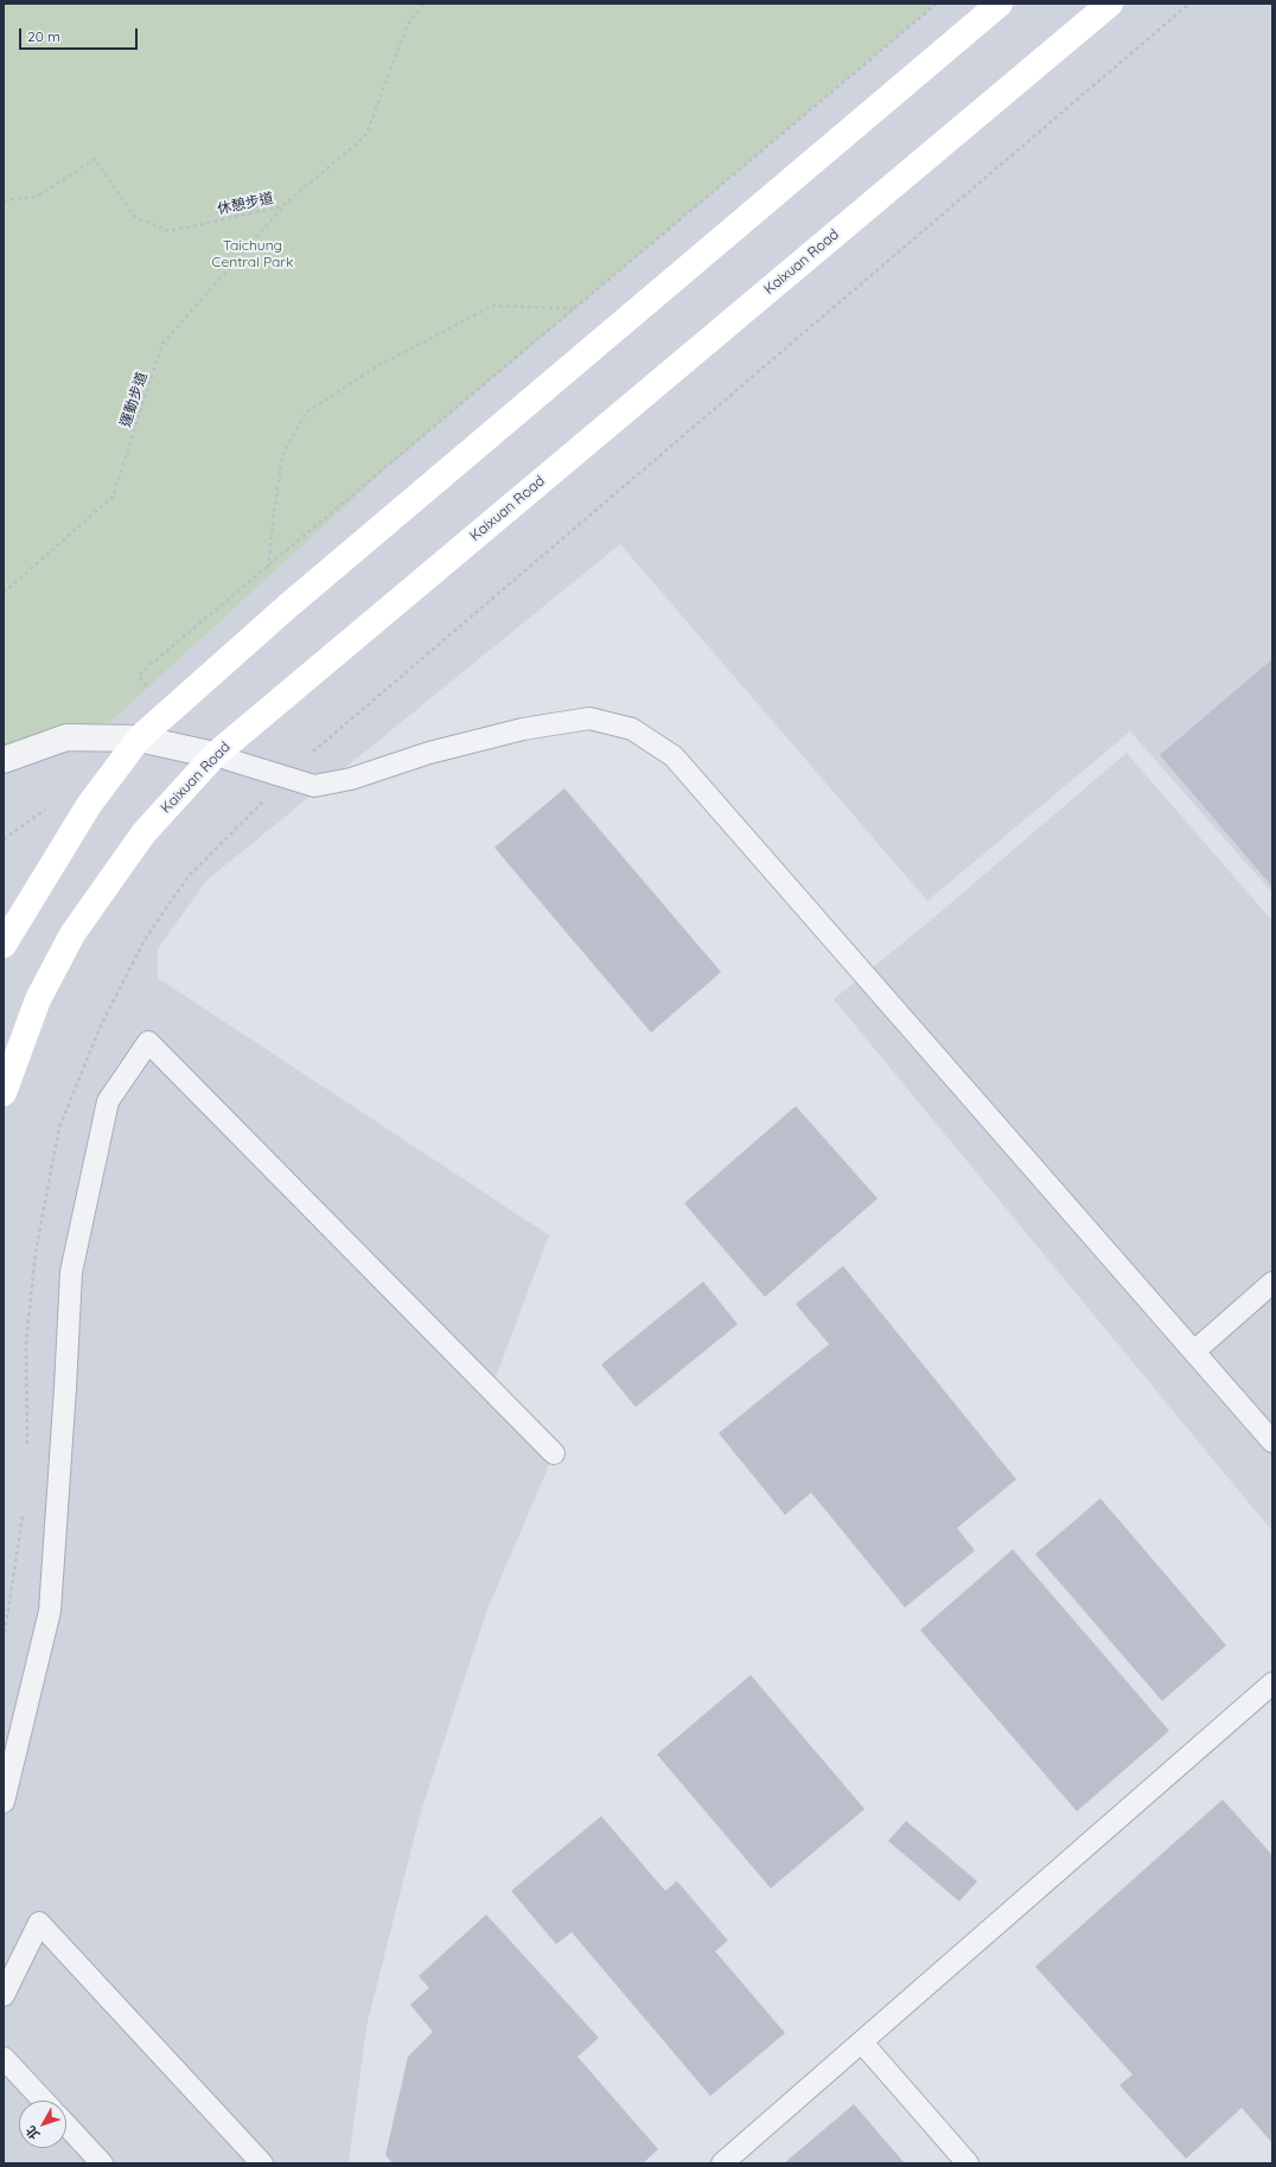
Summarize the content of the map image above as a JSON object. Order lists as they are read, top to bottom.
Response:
{
  "streets": {
    "street": ["Kaixuan Road"],
    "path": ["休憩步道", "運動步道"]
  },
  "crossings": [
    ["休憩步道", "運動步道"]
  ],
  "parks": ["Taichung Central Park"],
  "scale_bar": "20 m",
  "north": "bottom left"
}
